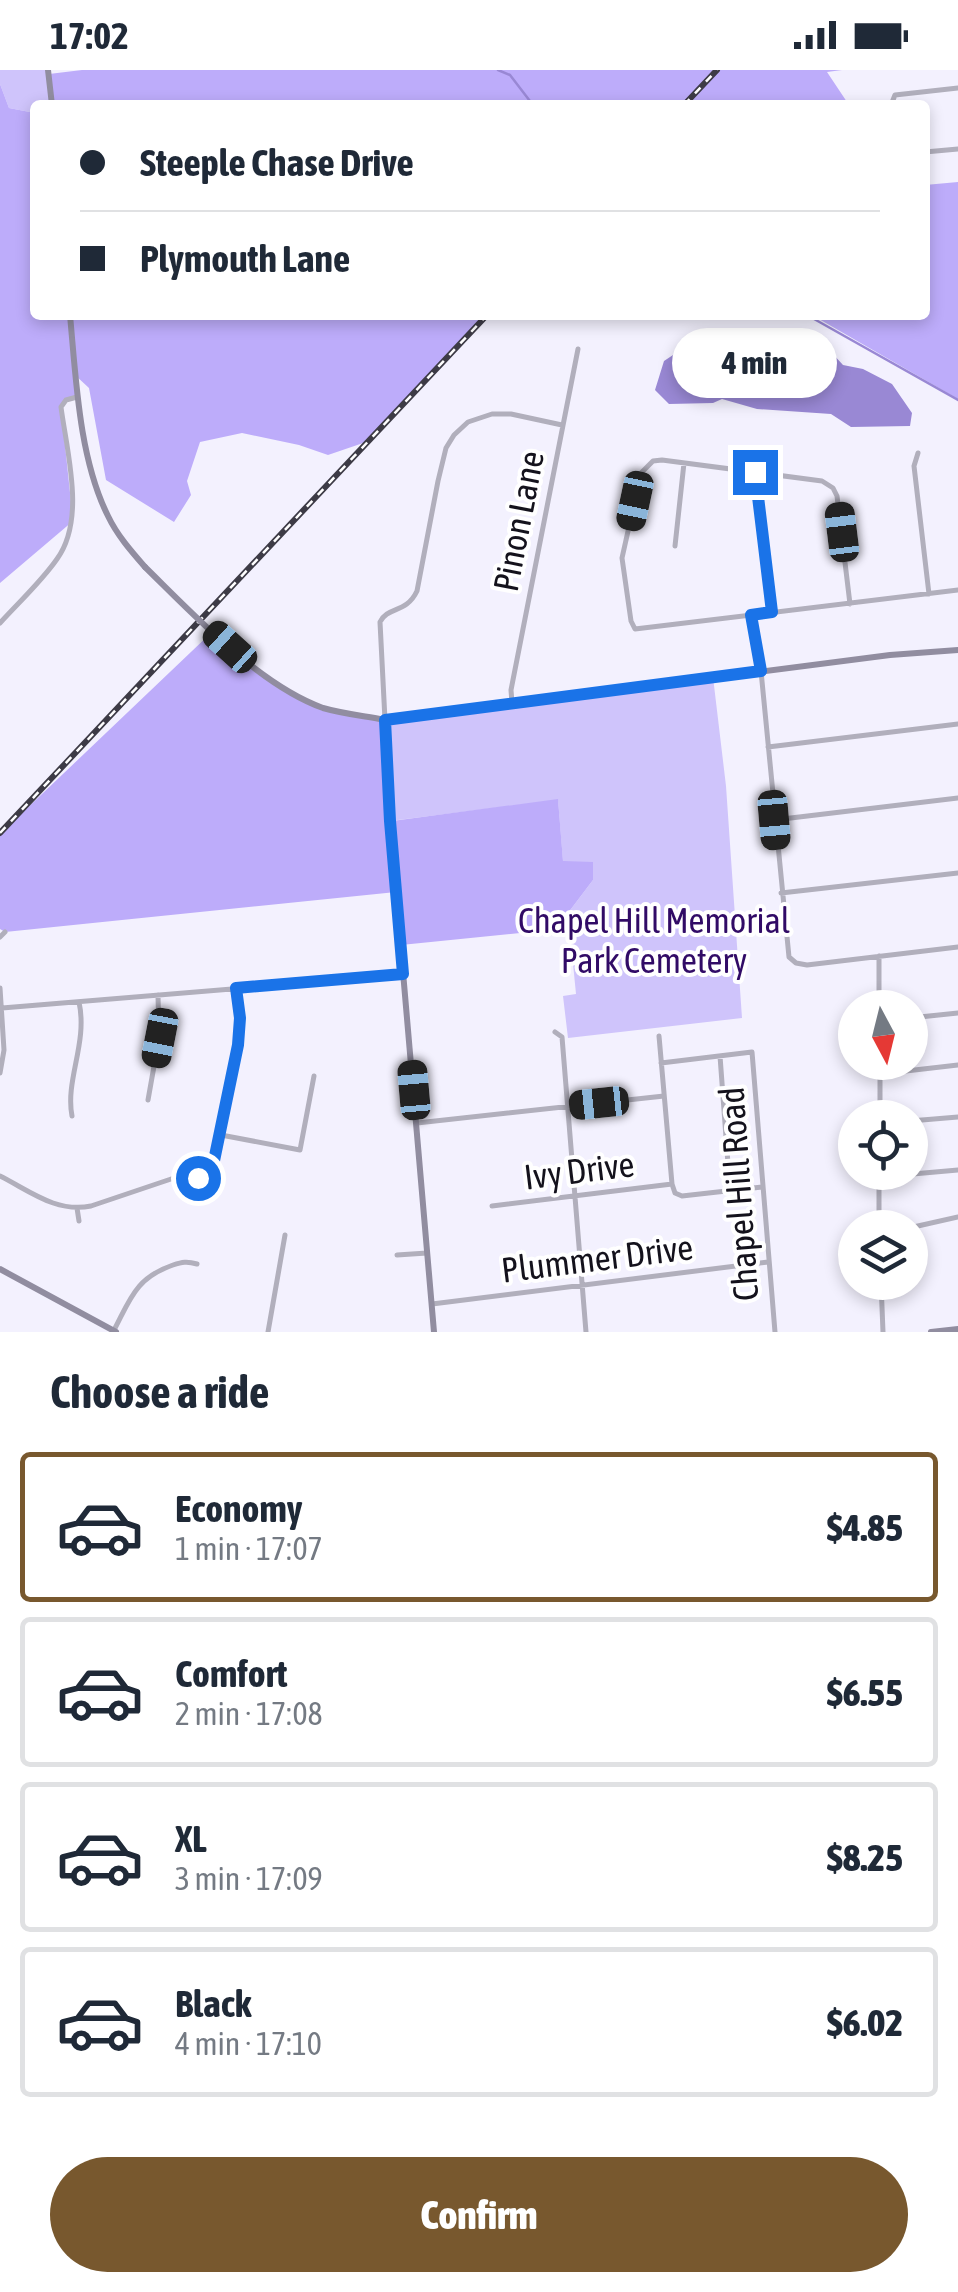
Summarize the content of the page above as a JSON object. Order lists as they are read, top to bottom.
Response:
{
  "streets": {
    "street": [
      "Pinon Lane",
      "Ivy Drive",
      "Chapel Hill Road",
      "Plummer Drive"
    ]
  },
  "crossings": [
    ["Ivy Drive", "Chapel Hill Road"],
    ["Chapel Hill Road", "Plummer Drive"]
  ],
  "parks": ["Chapel Hill Memorial Park Cemetery"],
  "north": "bottom",
  "page": {
    "status": "17:02",
    "banner": ["Steeple Chase Drive", "Plymouth Lane"],
    "bubble": "4 min",
    "heading": "Choose a ride",
    "list": [
      {
        "name": "Economy",
        "note": "1 min · 17:07",
        "value": "$4.85"
      },
      {
        "name": "Comfort",
        "note": "2 min · 17:08",
        "value": "$6.55"
      },
      {
        "name": "XL",
        "note": "3 min · 17:09",
        "value": "$8.25"
      },
      {
        "name": "Black",
        "note": "4 min · 17:10",
        "value": "$6.02"
      }
    ],
    "buttons": "Confirm"
  }
}
